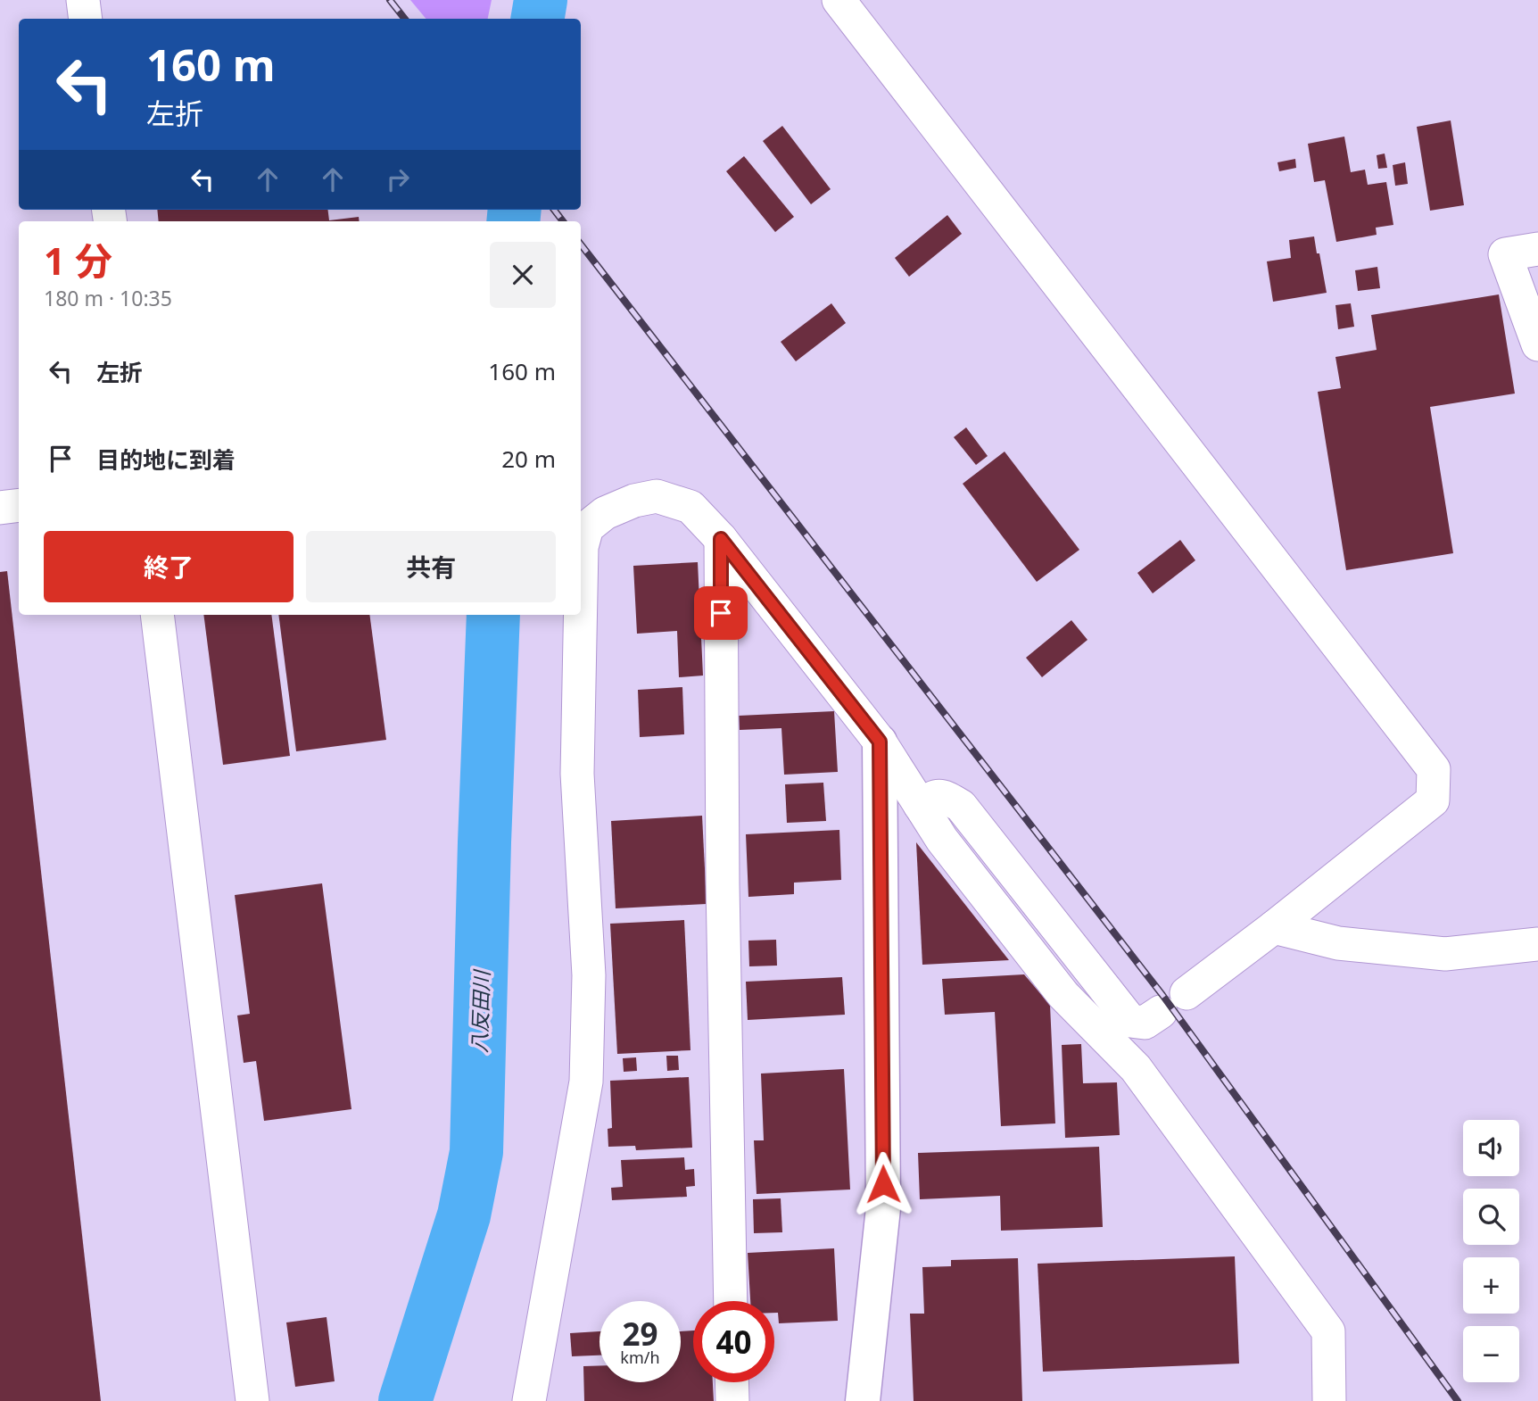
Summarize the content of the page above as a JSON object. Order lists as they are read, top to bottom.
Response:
{
  "water": ["八反田川"],
  "page": {
    "turn": ["160 m", "左折"],
    "heading": ["1 分", "180 m · 10:35"],
    "list": [
      {
        "name": "左折",
        "value": "160 m"
      },
      {
        "name": "目的地に到着",
        "value": "20 m"
      }
    ],
    "buttons": ["終了", "共有"],
    "map_buttons": ["+", "−"],
    "speed": "29 km/h",
    "limit": "40"
  }
}
